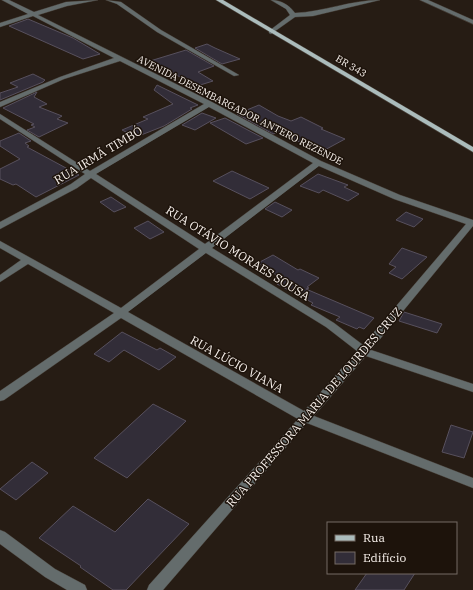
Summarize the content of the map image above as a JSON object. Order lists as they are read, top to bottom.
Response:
{
  "streets": {
    "main road": ["BR 343"],
    "street": [
      "AVENIDA DESEMBARGADOR ANTERO REZENDE",
      "RUA IRMÃ TIMBÓ",
      "RUA OTÁVIO MORAES SOUSA",
      "RUA LÚCIO VIANA",
      "RUA PROFESSORA MARIA DE LOURDES CRUZ"
    ]
  },
  "crossings": [
    ["AVENIDA DESEMBARGADOR ANTERO REZENDE", "RUA IRMÃ TIMBÓ"],
    ["AVENIDA DESEMBARGADOR ANTERO REZENDE", "RUA PROFESSORA MARIA DE LOURDES CRUZ"],
    ["RUA IRMÃ TIMBÓ", "RUA OTÁVIO MORAES SOUSA"],
    ["RUA OTÁVIO MORAES SOUSA", "RUA PROFESSORA MARIA DE LOURDES CRUZ"],
    ["RUA LÚCIO VIANA", "RUA PROFESSORA MARIA DE LOURDES CRUZ"]
  ],
  "legend": ["Rua", "Edifício"]
}
